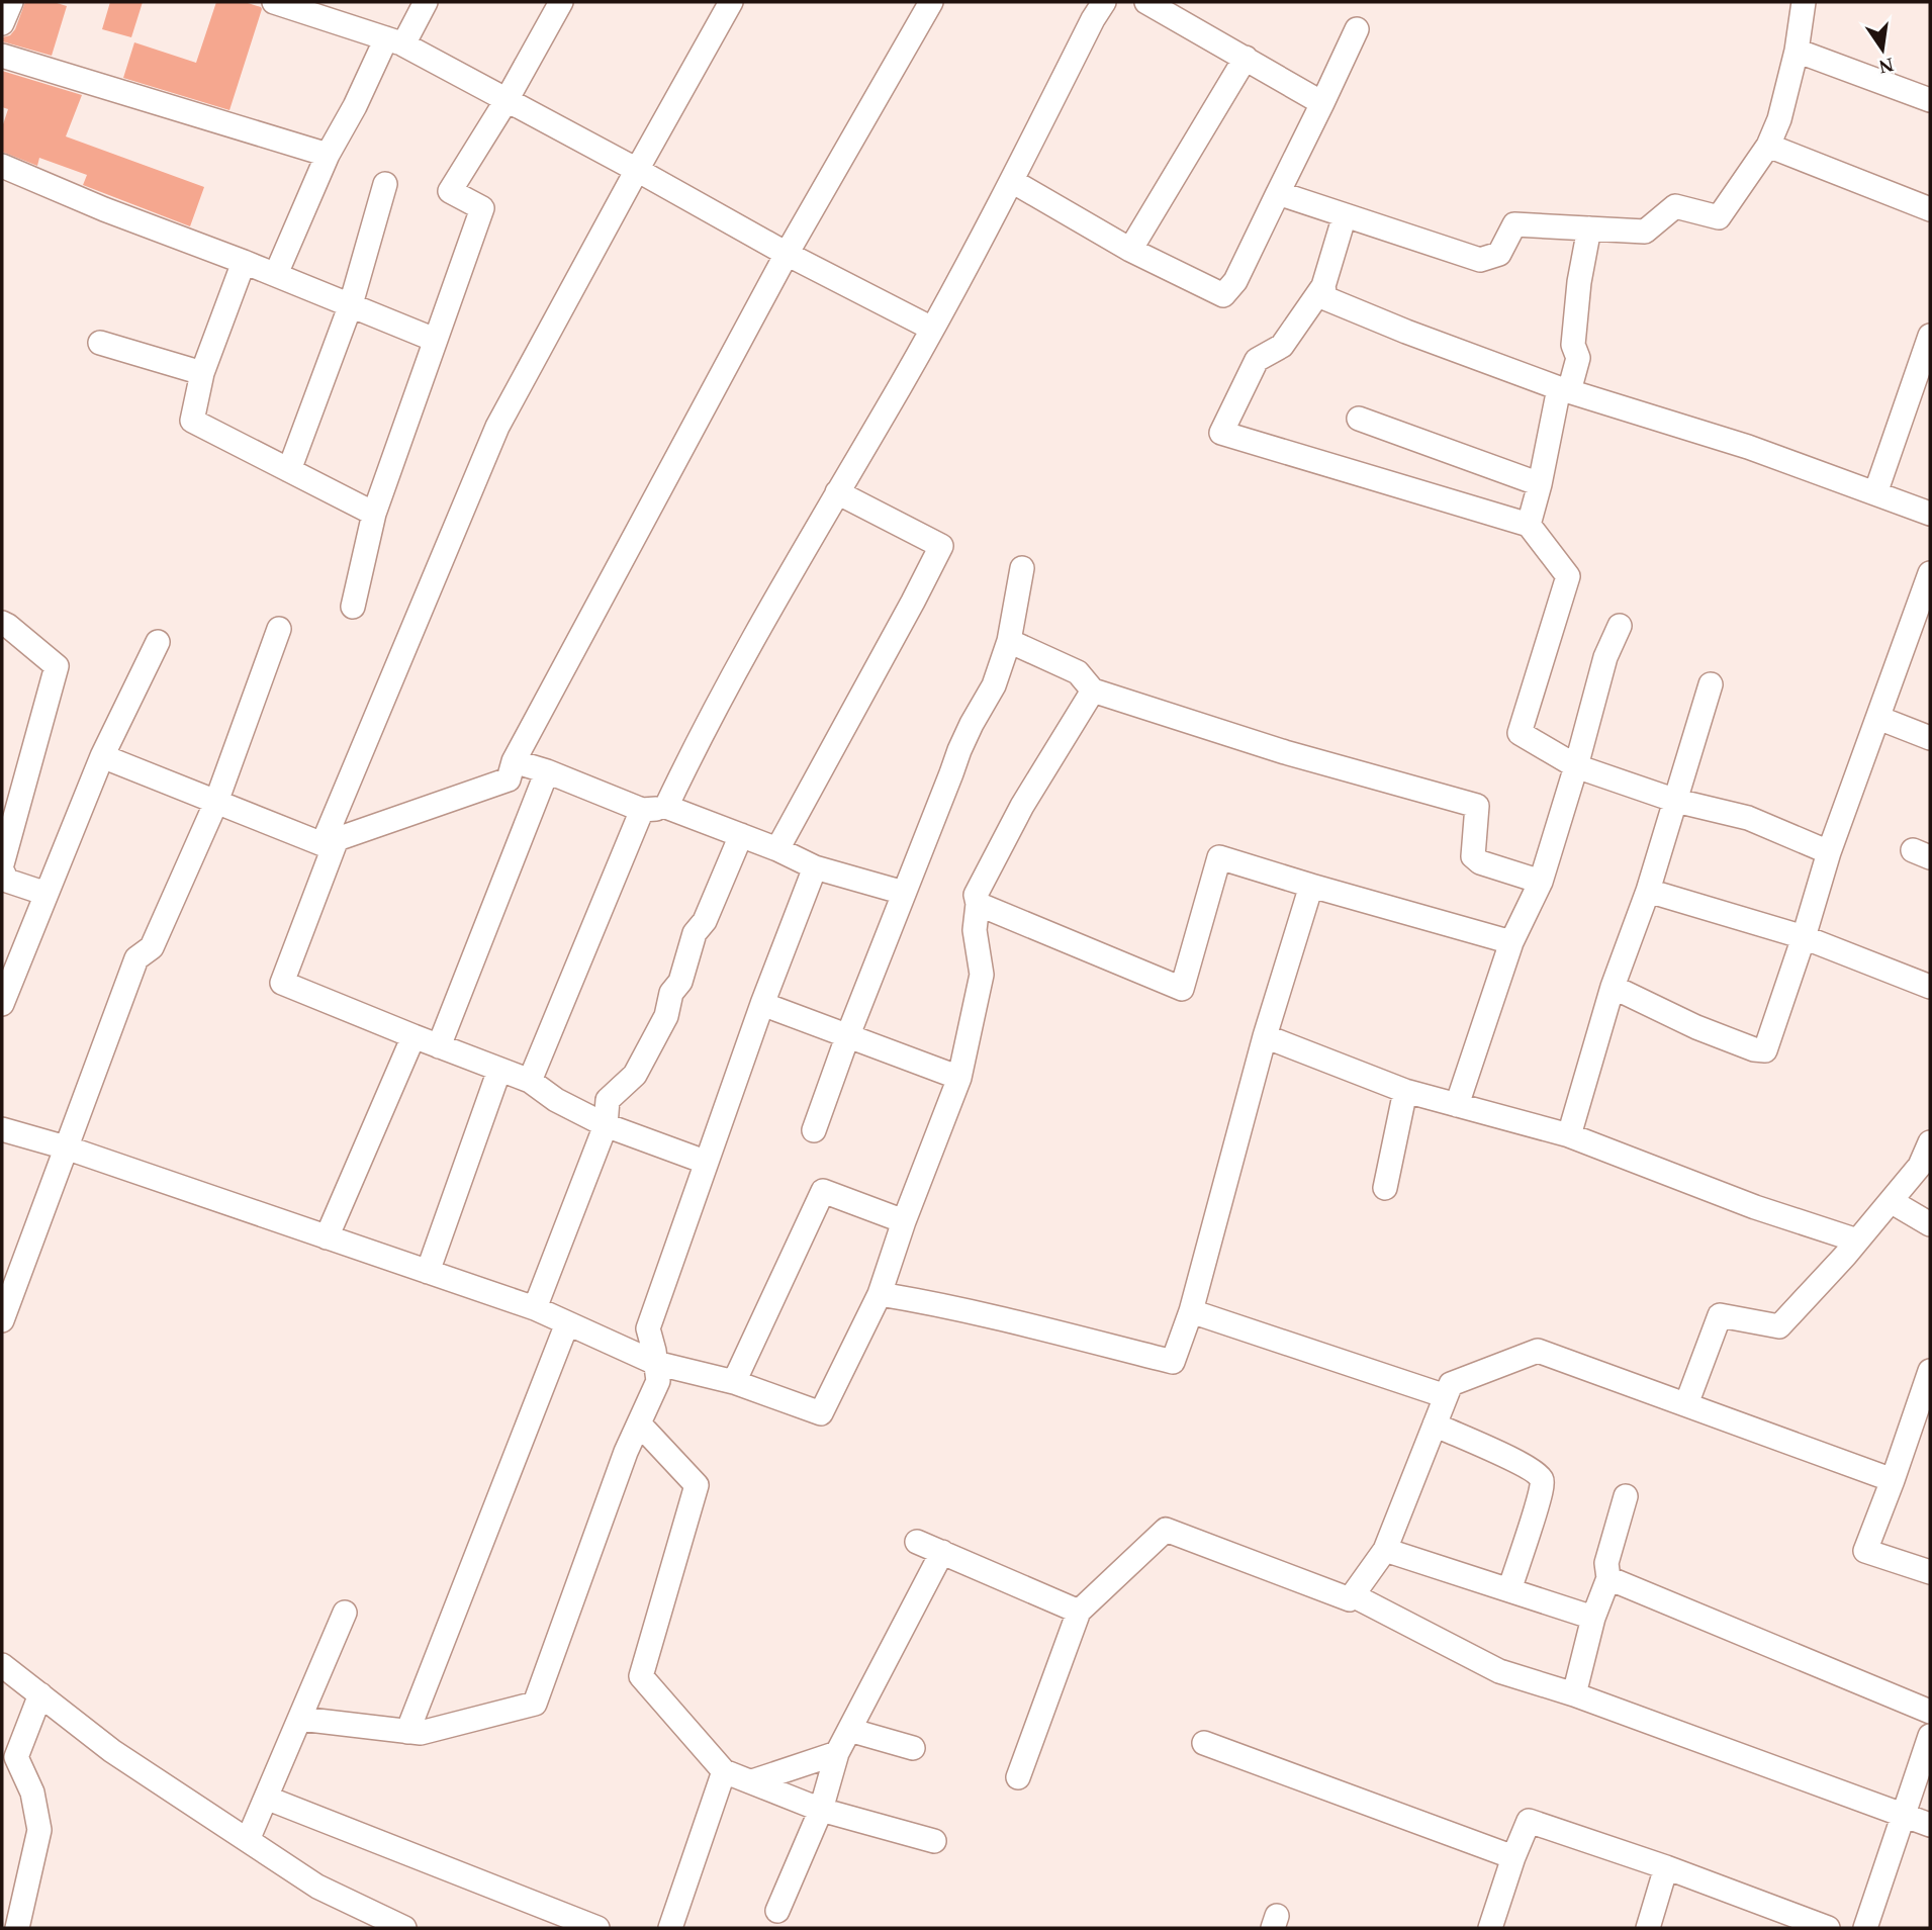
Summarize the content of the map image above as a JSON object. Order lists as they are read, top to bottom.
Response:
{
  "north": "bottom"
}
